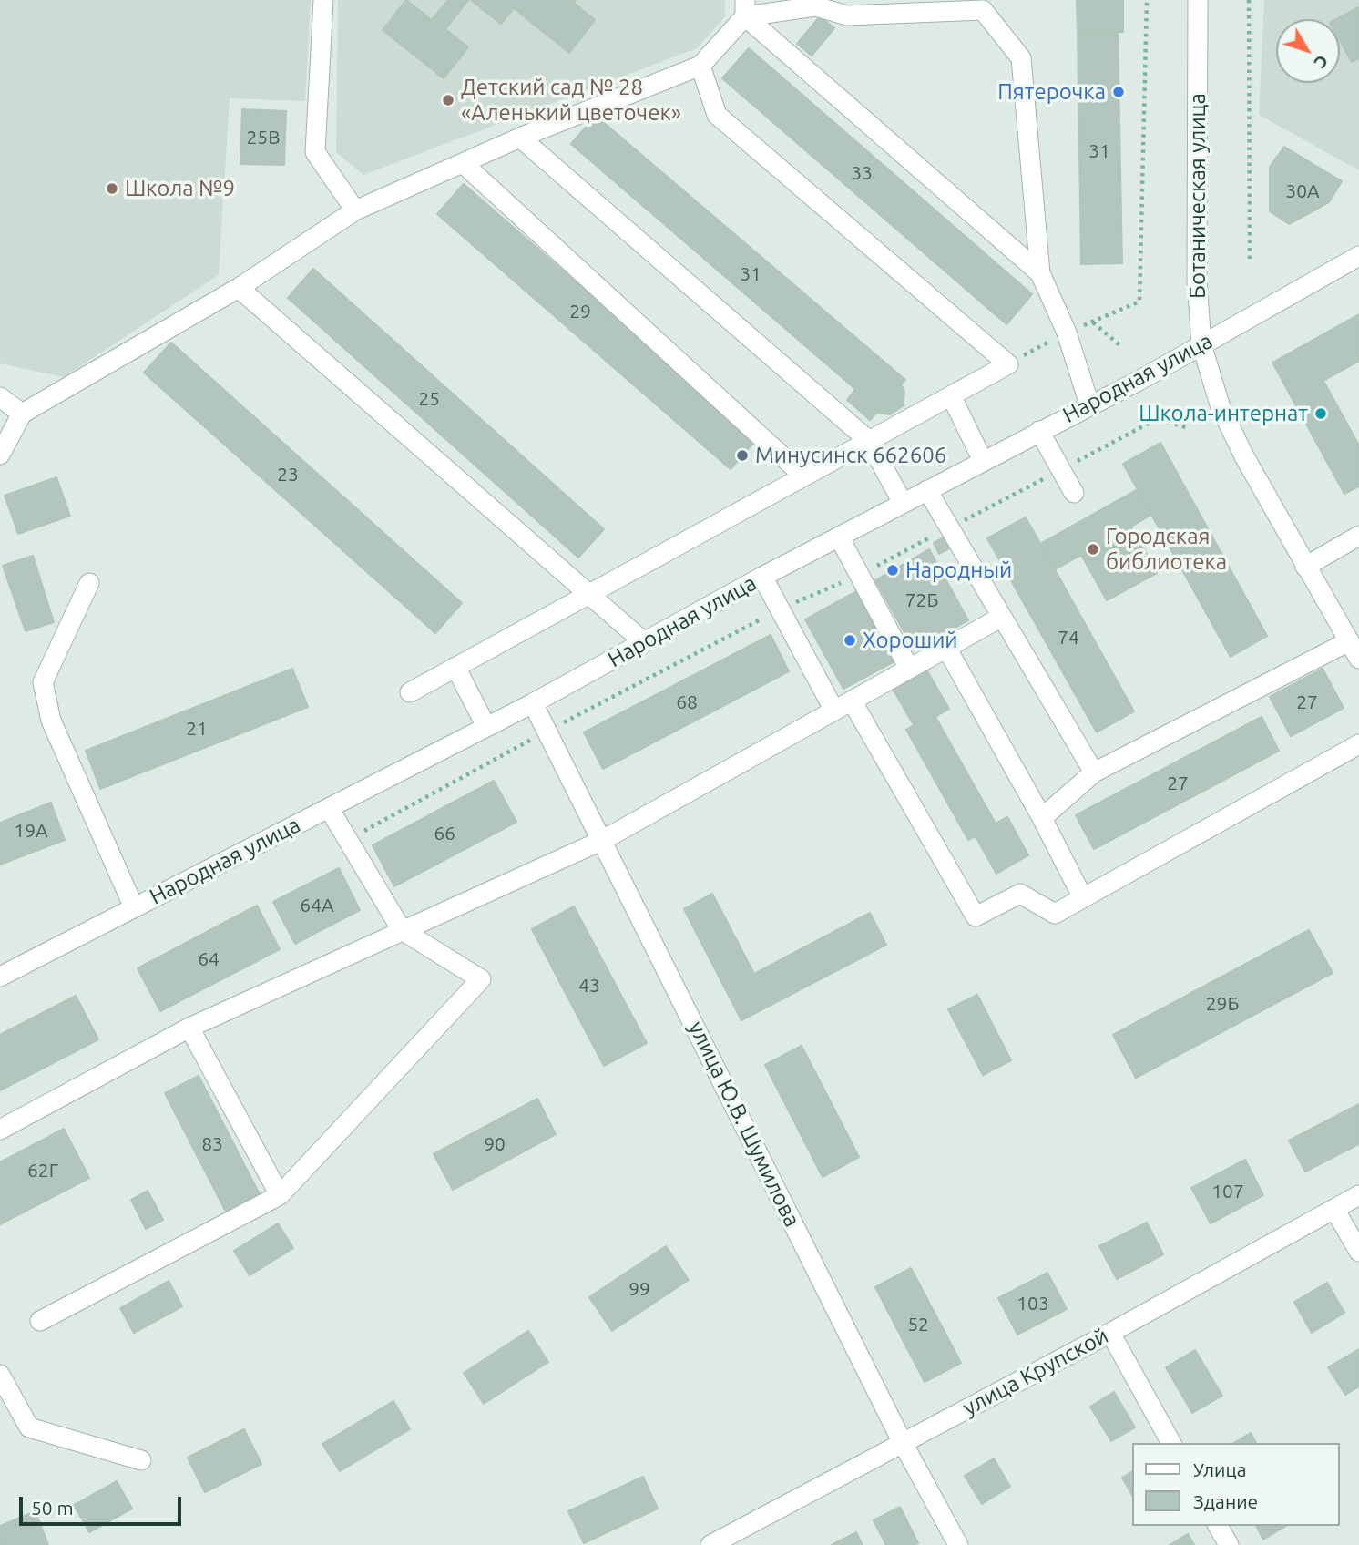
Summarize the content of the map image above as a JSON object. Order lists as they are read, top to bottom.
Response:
{
  "streets": {
    "street": [
      "Ботаническая улица",
      "Народная улица",
      "улица Ю.В. Шумилова",
      "улица Крупской"
    ]
  },
  "crossings": [
    ["Ботаническая улица", "Народная улица"],
    ["Народная улица", "улица Ю.В. Шумилова"],
    ["улица Ю.В. Шумилова", "улица Крупской"]
  ],
  "places": [
    "Пятерочка",
    "Детский сад № 28 «Аленький цветочек»",
    "Школа №9",
    "Школа-интернат",
    "Минусинск 662606",
    "Городская библиотека",
    "Народный",
    "Хороший"
  ],
  "house_numbers": [
    "25В",
    "31",
    "33",
    "30А",
    "31",
    "29",
    "25",
    "23",
    "72Б",
    "74",
    "68",
    "27",
    "21",
    "27",
    "19А",
    "66",
    "64А",
    "64",
    "43",
    "29Б",
    "83",
    "90",
    "62Г",
    "107",
    "99",
    "103",
    "52"
  ],
  "legend": ["Улица", "Здание"],
  "scale_bar": "50 m",
  "north": "bottom right"
}
